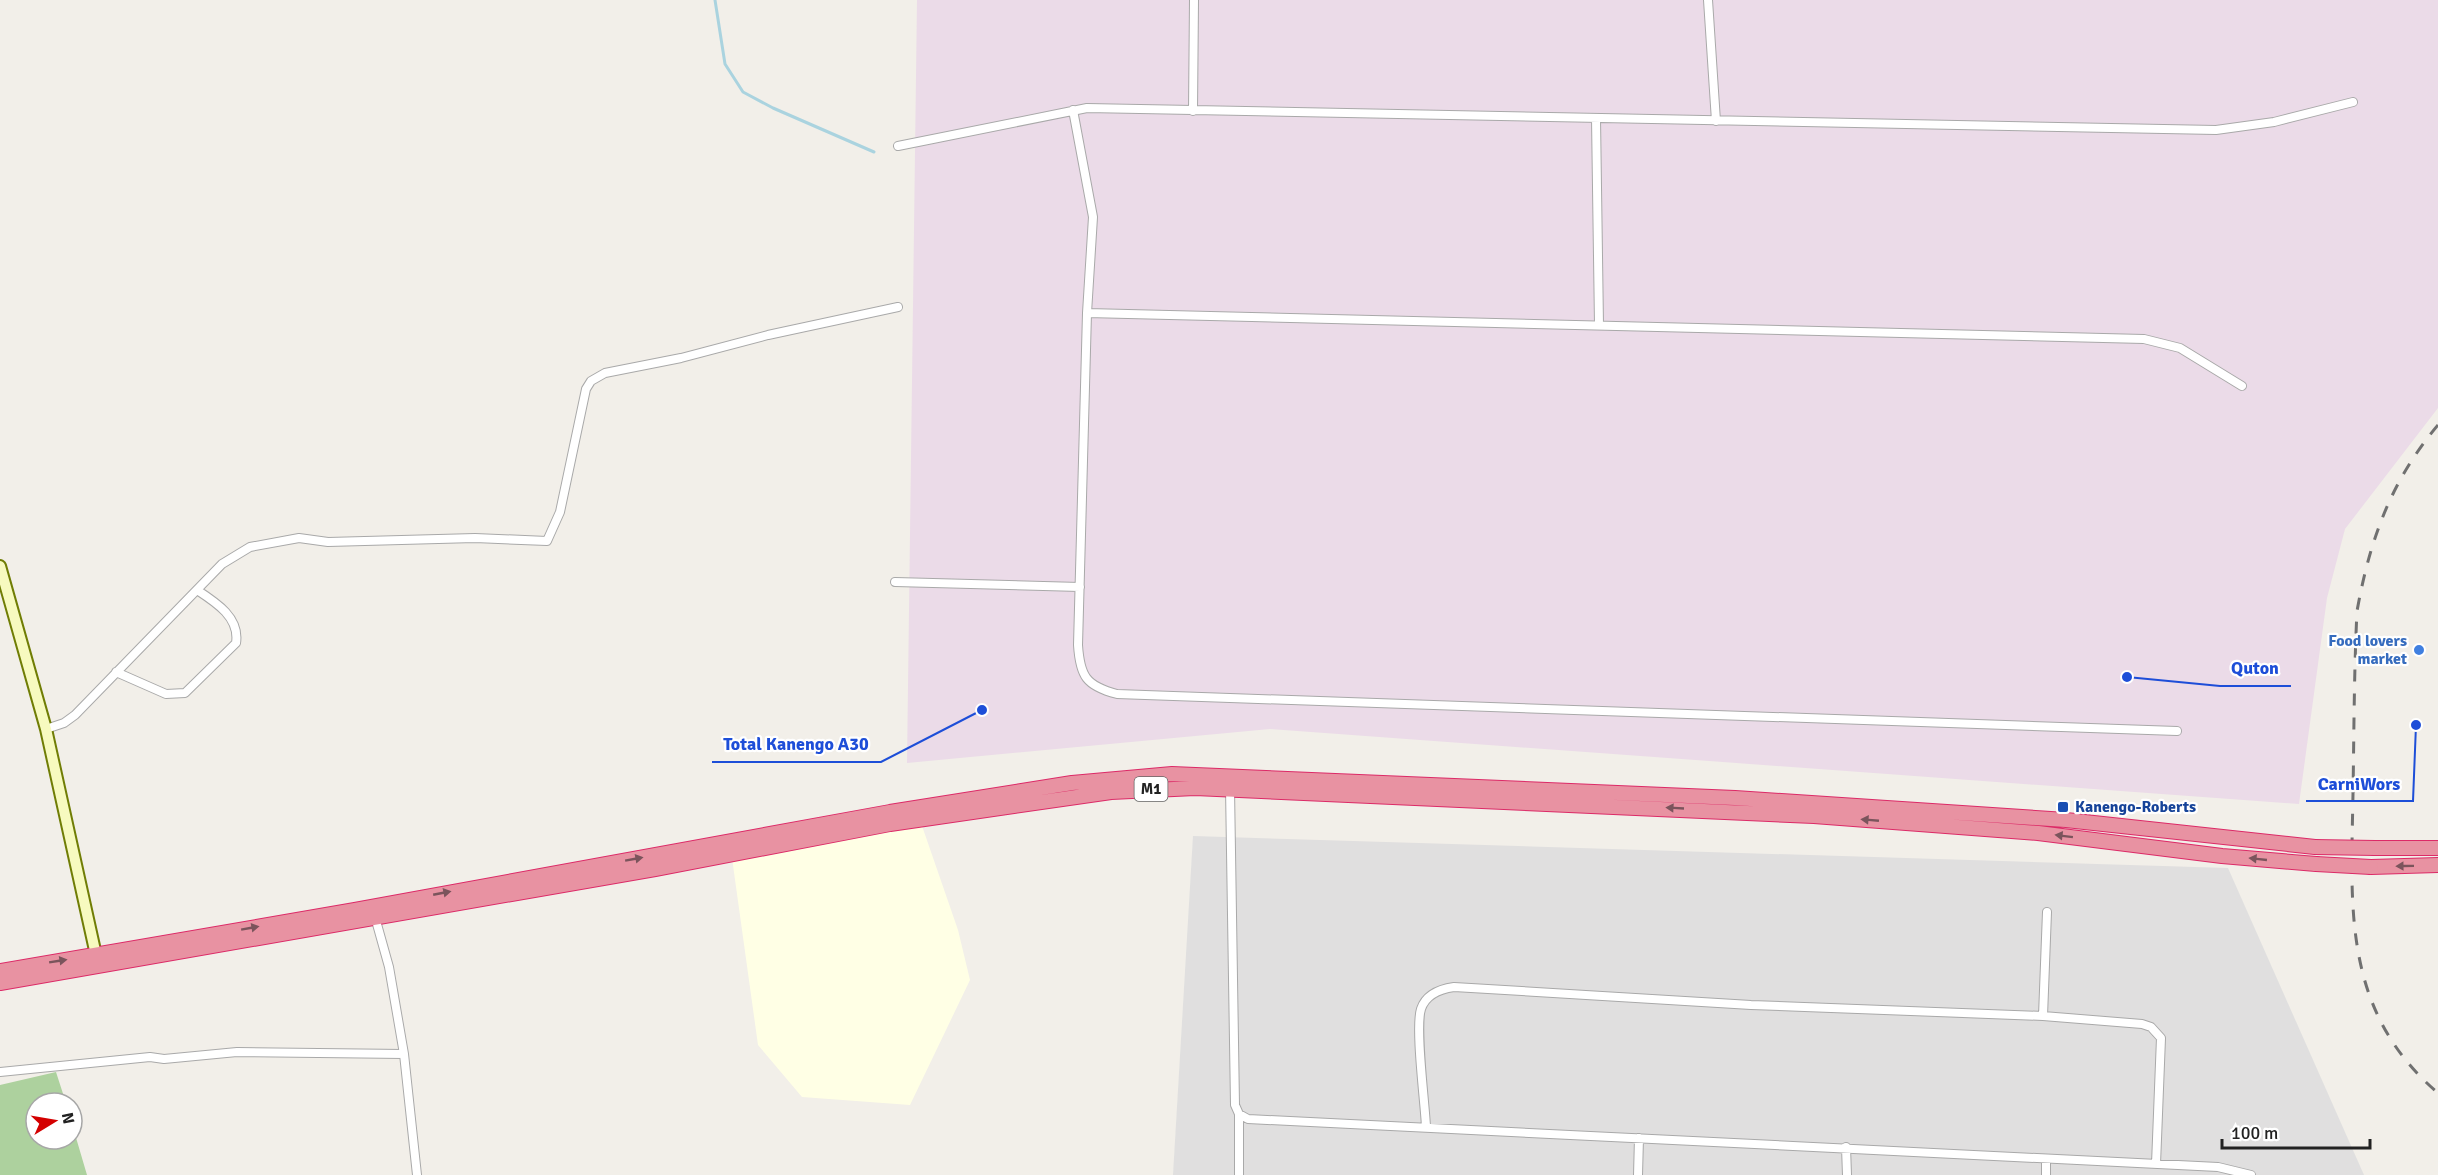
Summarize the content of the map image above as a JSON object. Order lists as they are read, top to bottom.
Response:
{
  "streets": {
    "highway": ["M1"]
  },
  "places": {
    "other": [
      "Food lovers market",
      "Quton",
      "Total Kanengo A30",
      "CarniWors"
    ],
    "transit": ["Kanengo-Roberts"]
  },
  "scale_bar": "100 m",
  "north": "right"
}
